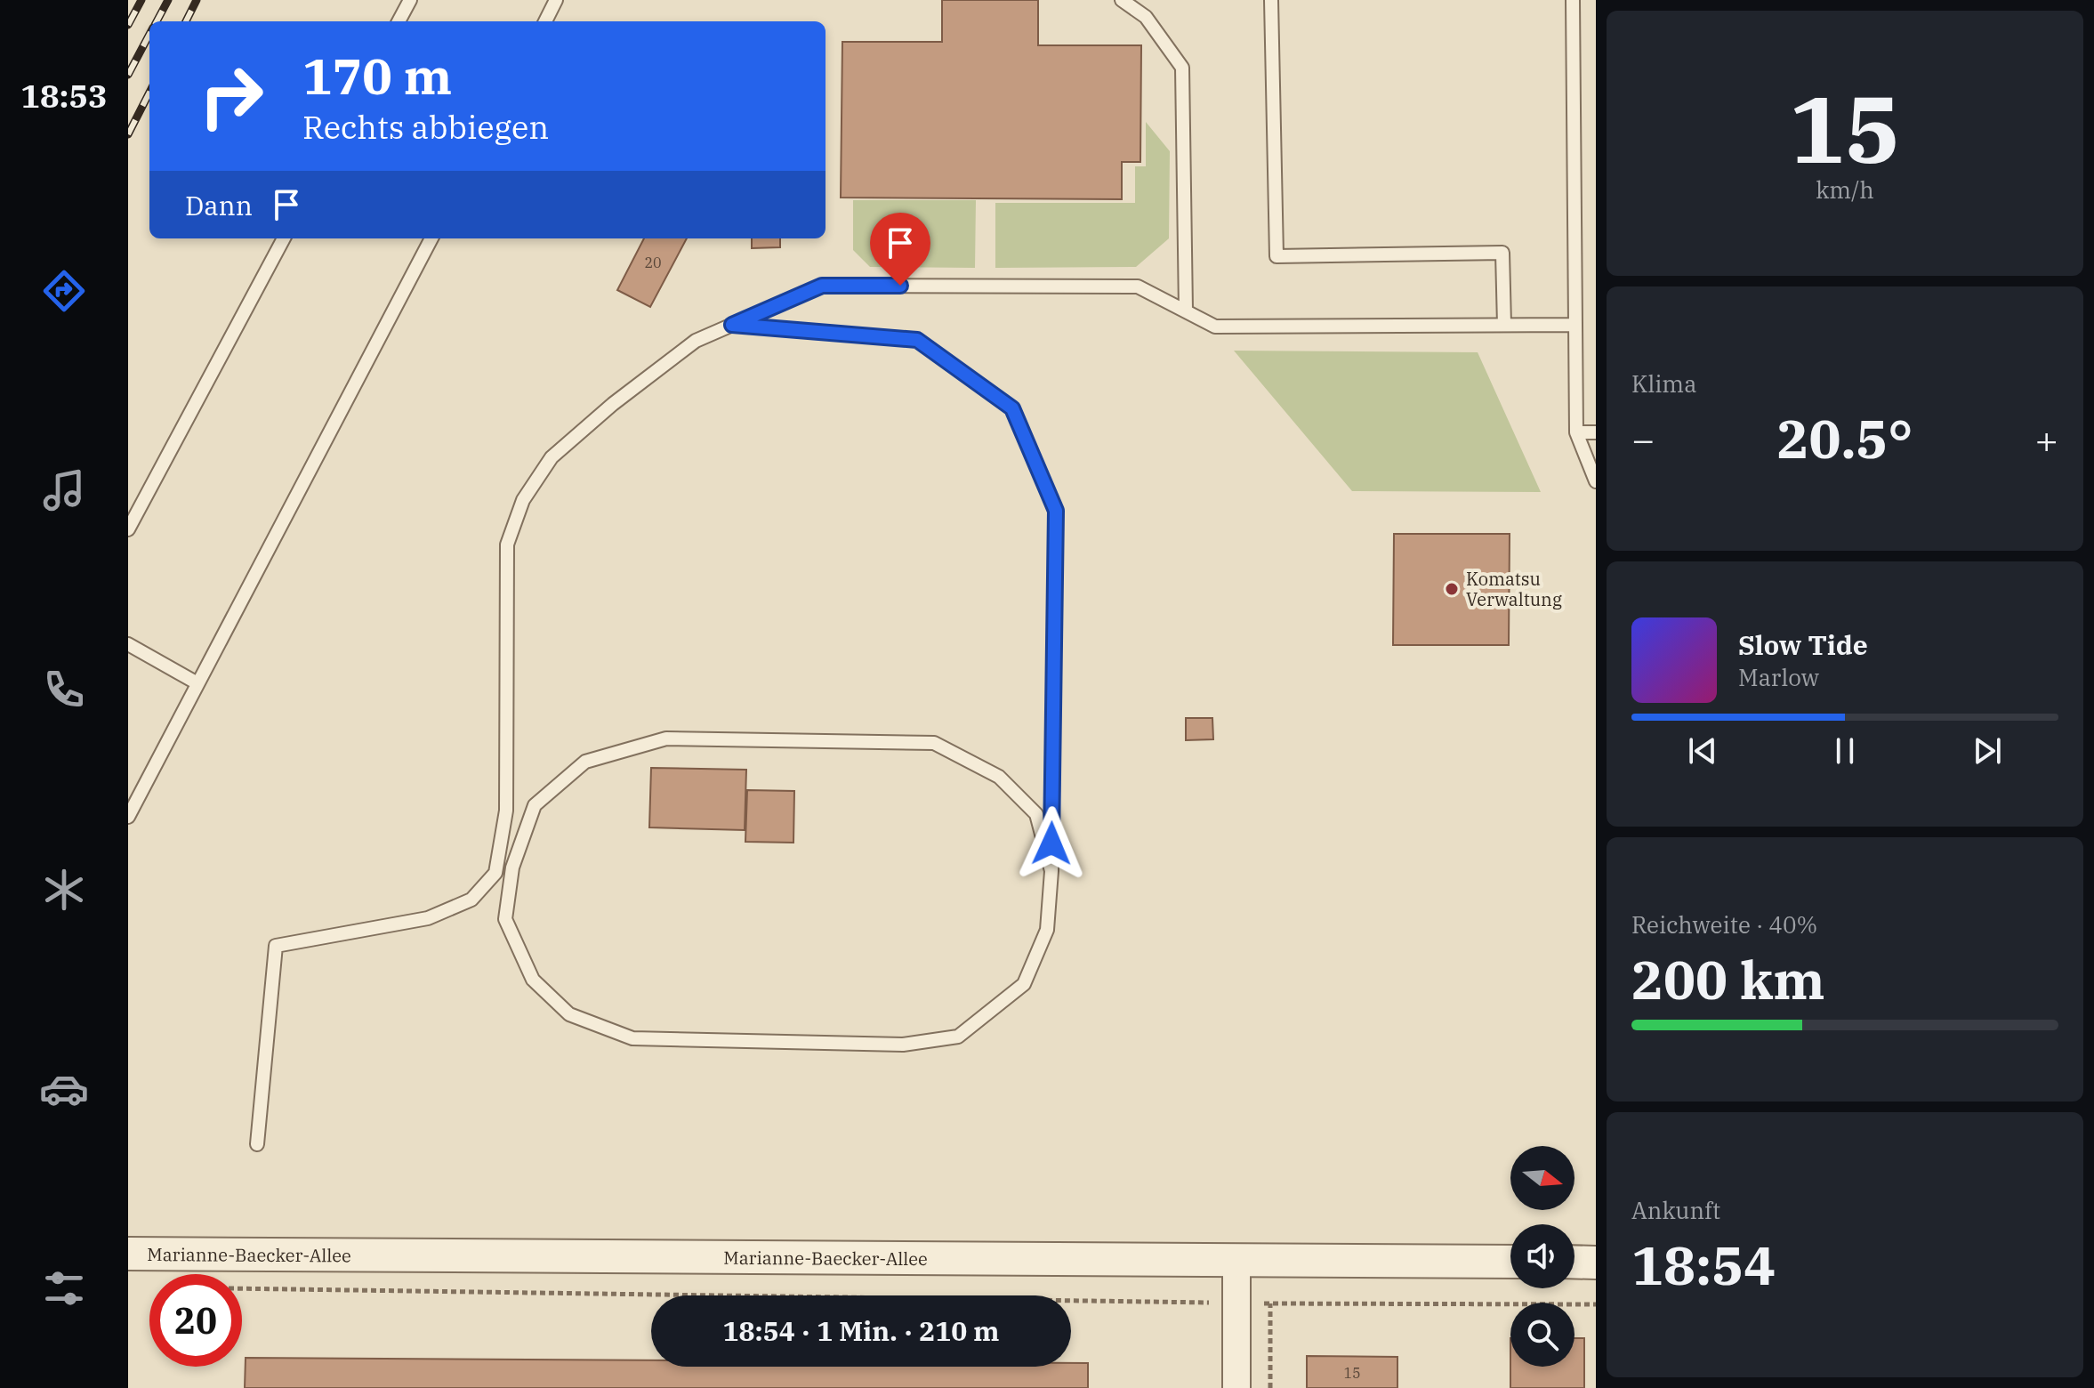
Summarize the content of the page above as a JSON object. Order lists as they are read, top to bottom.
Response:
{
  "streets": {
    "street": ["Marianne-Baecker-Allee"]
  },
  "places": ["Komatsu Verwaltung"],
  "house_numbers": ["20", "15"],
  "north": "right",
  "page": {
    "tabs": "18:53",
    "tile": [
      ["15", "km/h"],
      "Klima",
      ["Reichweite · 40%", "200 km"],
      ["Ankunft", "18:54"]
    ],
    "turn": ["170 m", "Rechts abbiegen"],
    "then": "Dann",
    "heat": ["−", "20.5°", "+"],
    "song": ["Slow Tide", "Marlow"],
    "limit": "20",
    "trip": "18:54 · 1 Min. · 210 m"
  }
}
